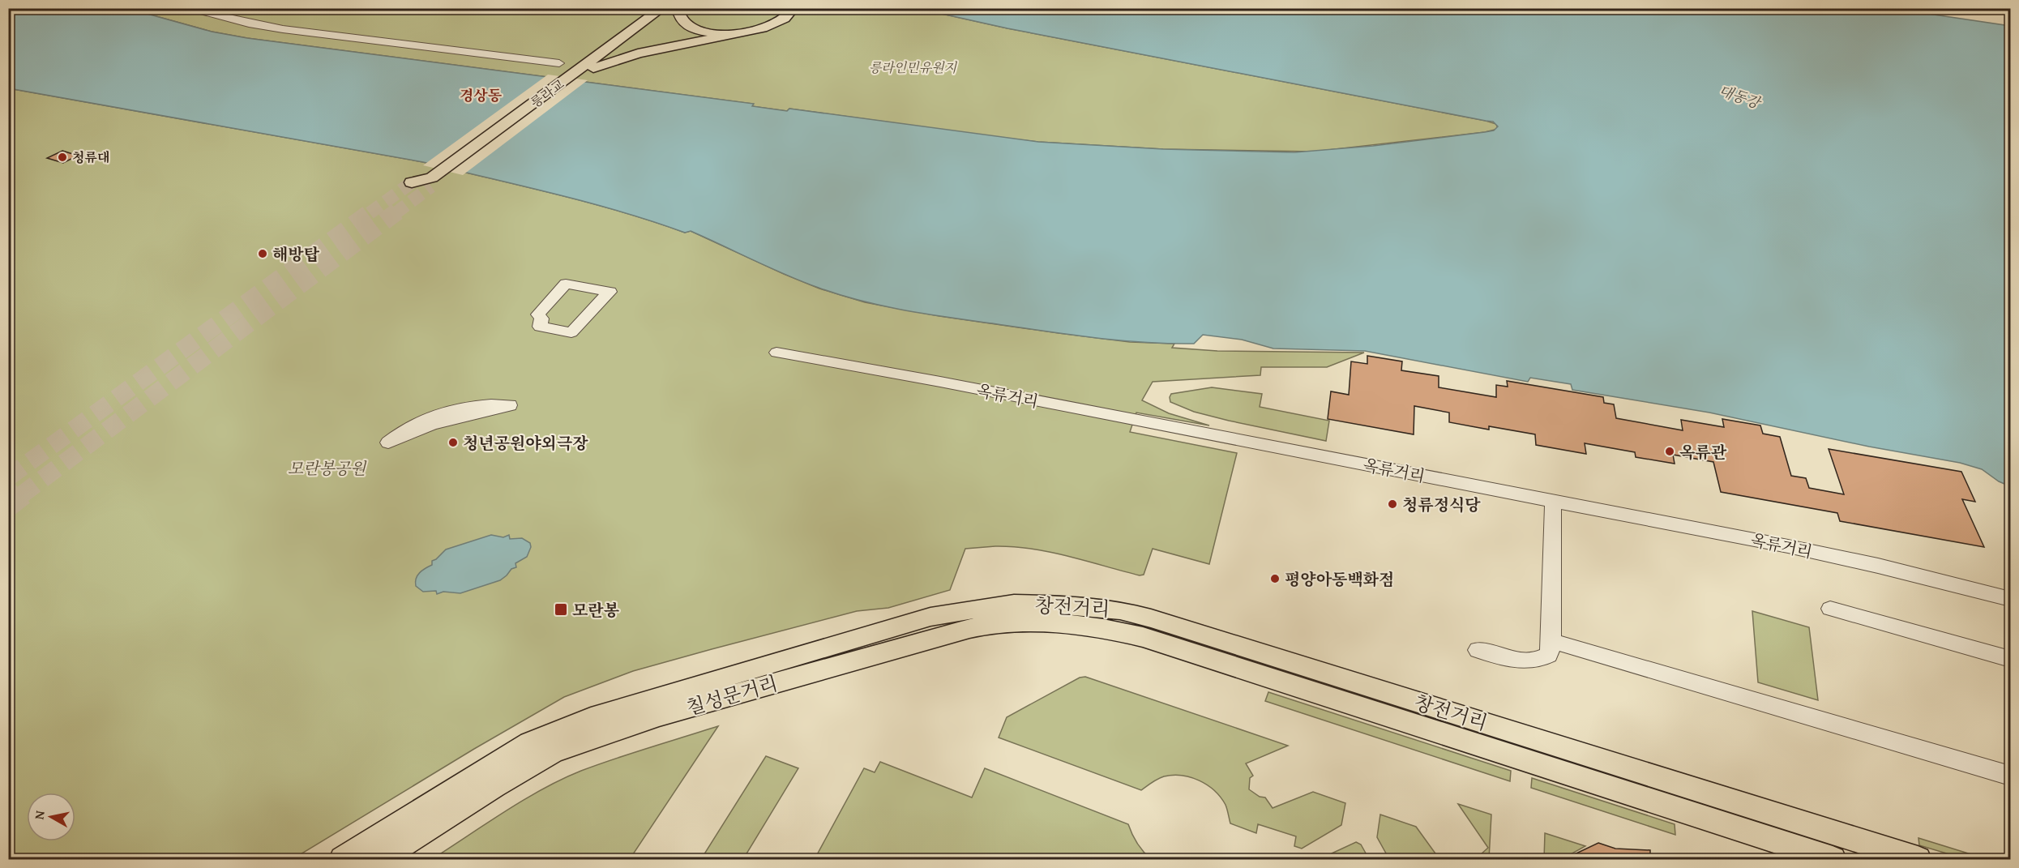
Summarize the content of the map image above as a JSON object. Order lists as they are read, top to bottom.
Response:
{
  "streets": {
    "main road": ["릉라교", "창전거리", "칠성문거리"],
    "street": ["옥류거리"]
  },
  "crossings": [
    ["창전거리", "칠성문거리"]
  ],
  "districts": ["경상동"],
  "water": ["대동강"],
  "parks": ["릉라인민유원지", "모란봉공원"],
  "places": {
    "other": [
      "청류대",
      "해방탑",
      "청년공원야외극장",
      "옥류관",
      "청류정식당",
      "평양아동백화점"
    ],
    "transit": ["모란봉"]
  },
  "north": "left"
}
